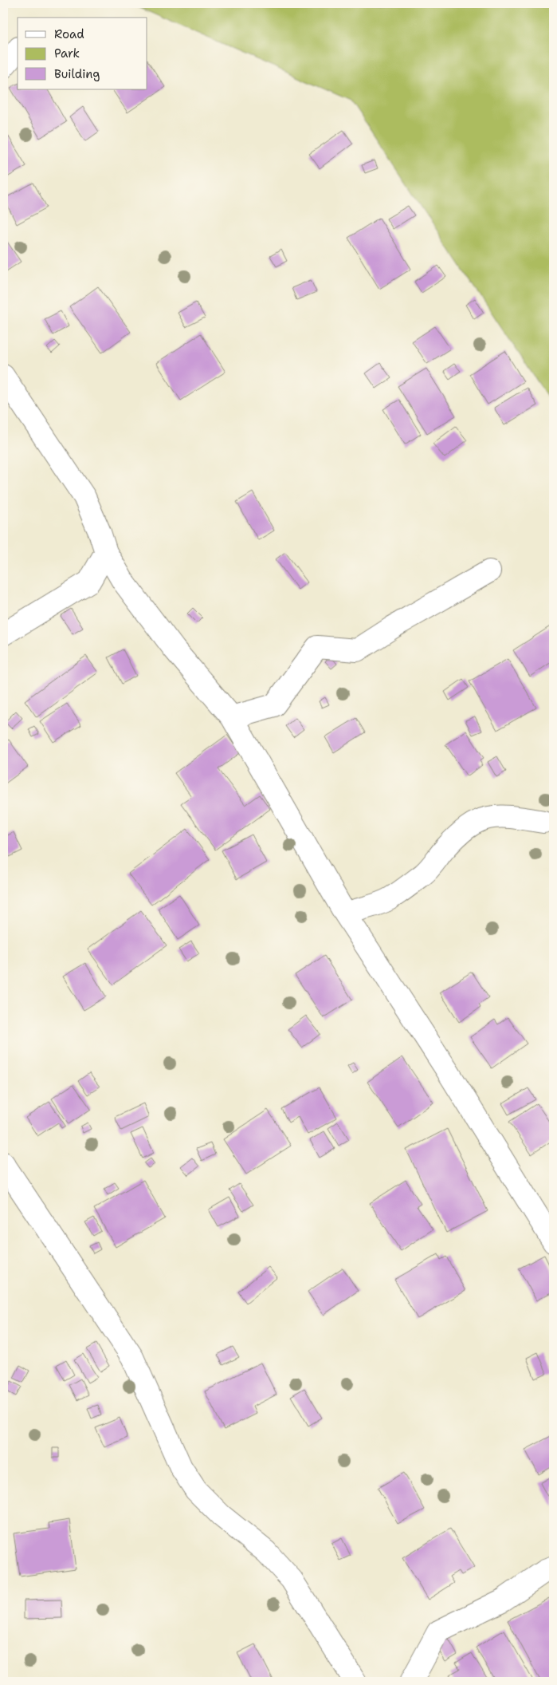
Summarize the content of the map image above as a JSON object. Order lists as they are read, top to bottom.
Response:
{
  "legend": ["Road", "Park", "Building"]
}
